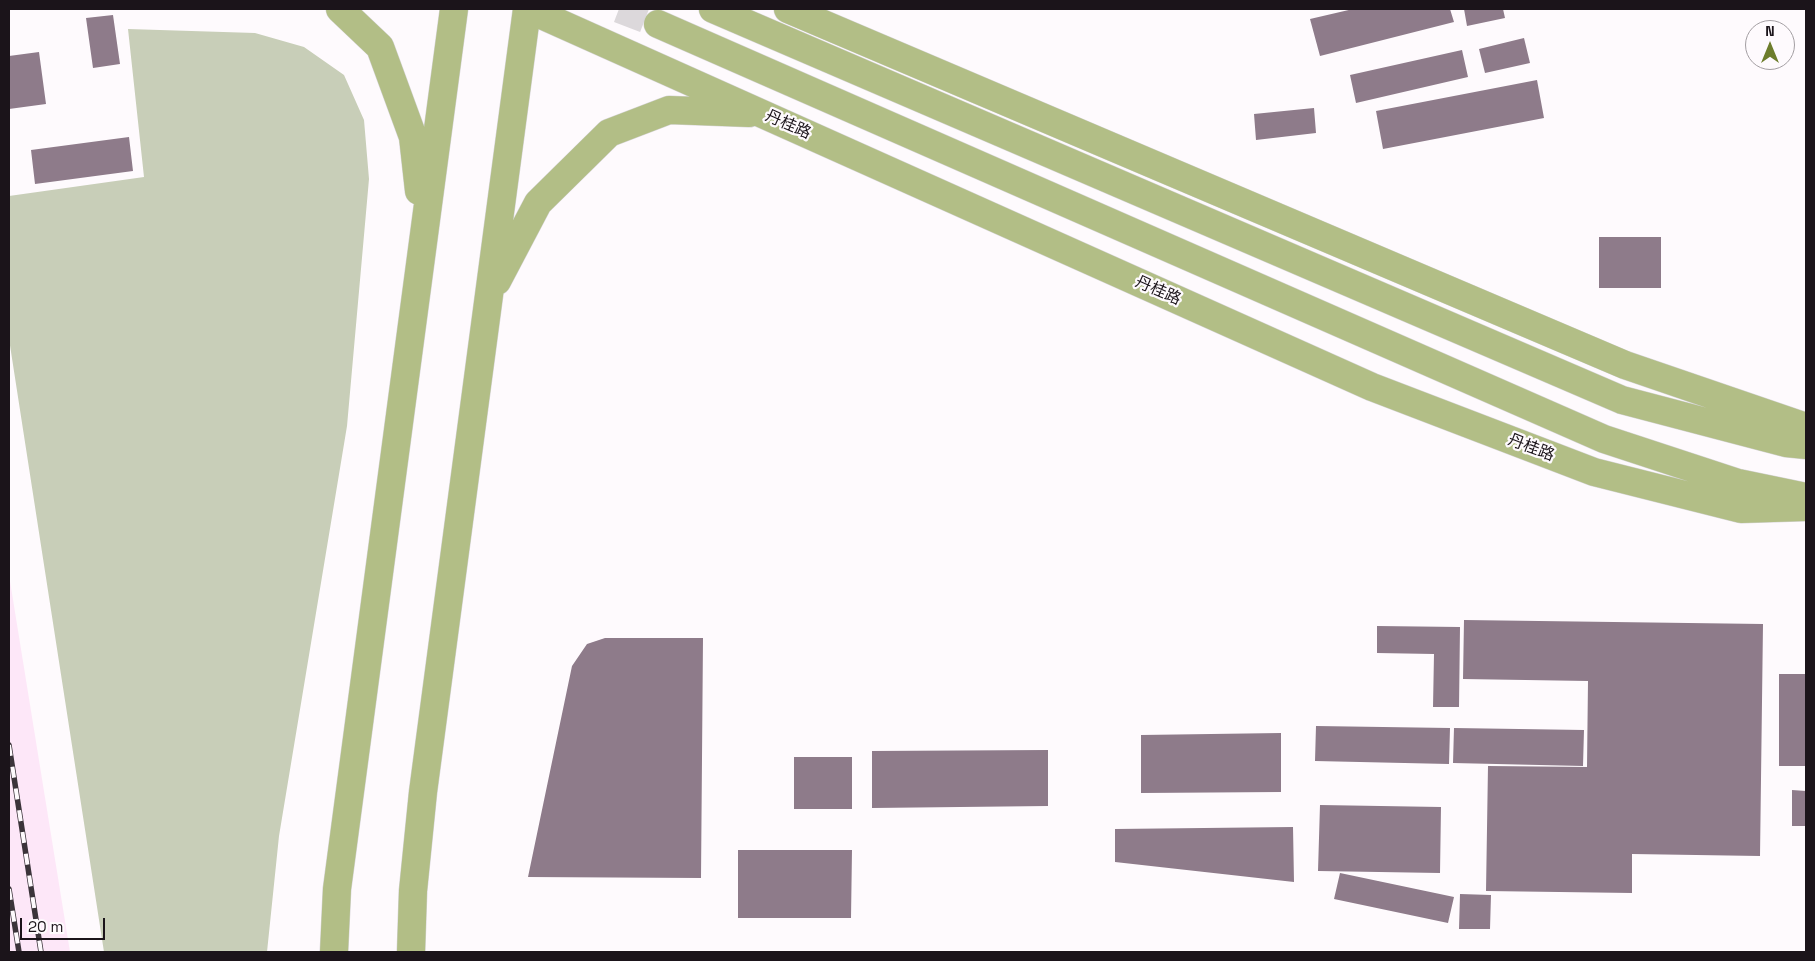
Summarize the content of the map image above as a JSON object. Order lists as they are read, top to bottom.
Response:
{
  "streets": {
    "main road": ["丹桂路"]
  },
  "scale_bar": "20 m",
  "north": "top"
}
